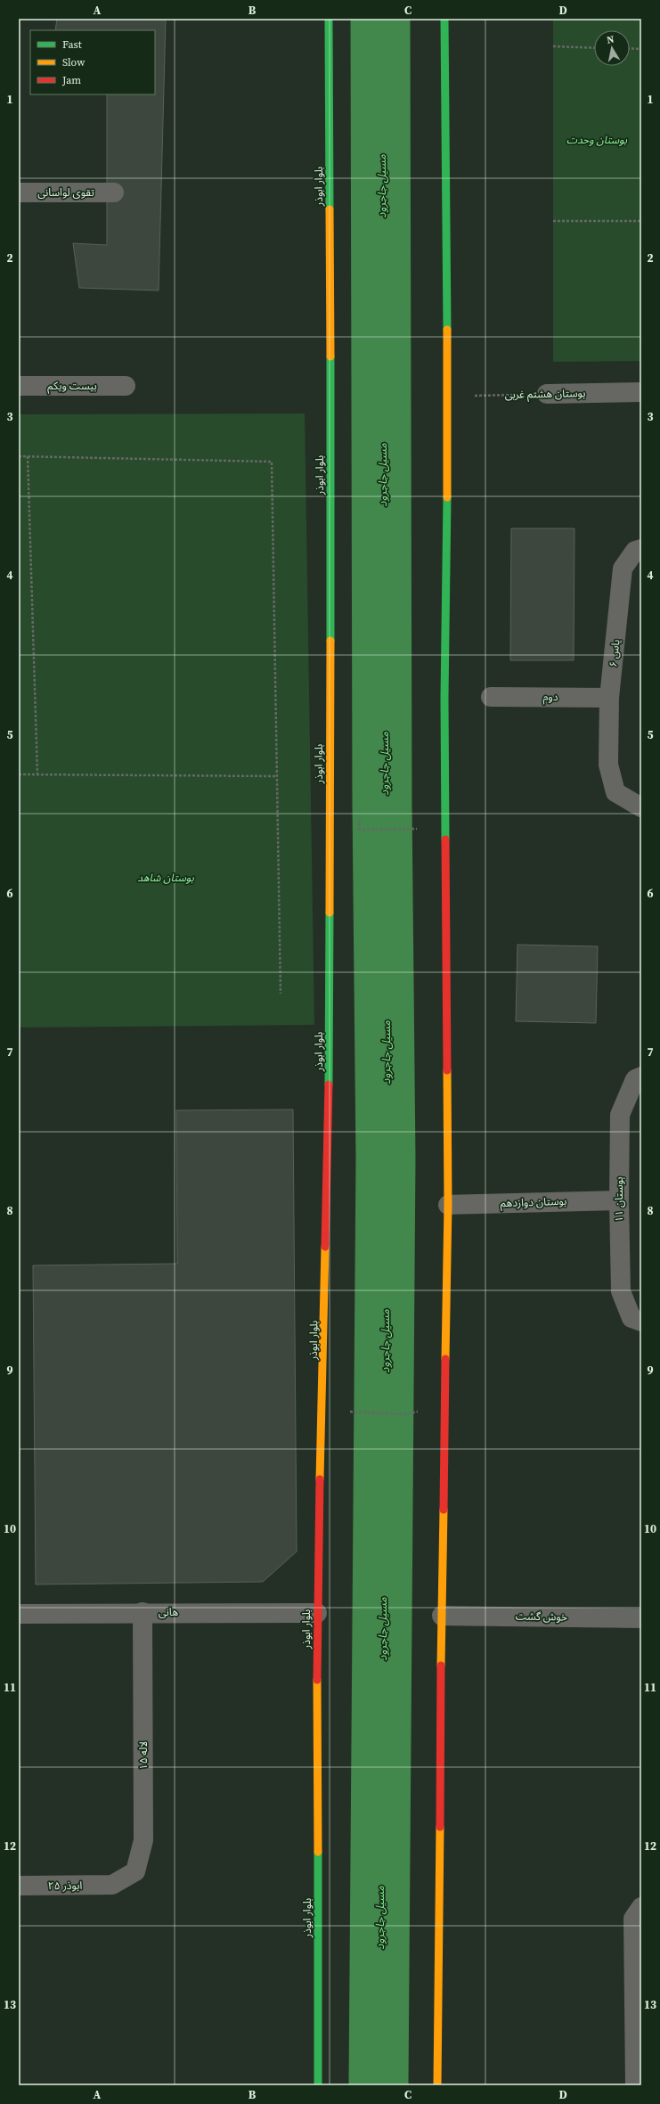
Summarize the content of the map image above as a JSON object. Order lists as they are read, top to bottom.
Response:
{
  "streets": {
    "main road": ["بلوار ابوذر"],
    "street": [
      "تقوی لواسانی",
      "بیست ویکم",
      "بوستان هشتم غربی",
      "یاس ۶",
      "دوم",
      "بوستان ۱۱",
      "بوستان دوازدهم",
      "هانی",
      "خوش گشت",
      "لاله ۱۵",
      "ابوذر ۲۵"
    ]
  },
  "crossings": [
    ["بلوار ابوذر", "هانی"],
    ["یاس ۶", "دوم"],
    ["بوستان ۱۱", "بوستان دوازدهم"],
    ["هانی", "لاله ۱۵"],
    ["لاله ۱۵", "ابوذر ۲۵"]
  ],
  "water": ["مسیل جاجرود"],
  "parks": ["بوستان وحدت", "بوستان شاهد"],
  "legend": ["Fast", "Slow", "Jam"],
  "north": "top",
  "grid": {
    "columns": [
      "A",
      "B",
      "C",
      "D"
    ],
    "rows": [
      "1",
      "2",
      "3",
      "4",
      "5",
      "6",
      "7",
      "8",
      "9",
      "10",
      "11",
      "12",
      "13"
    ]
  }
}
